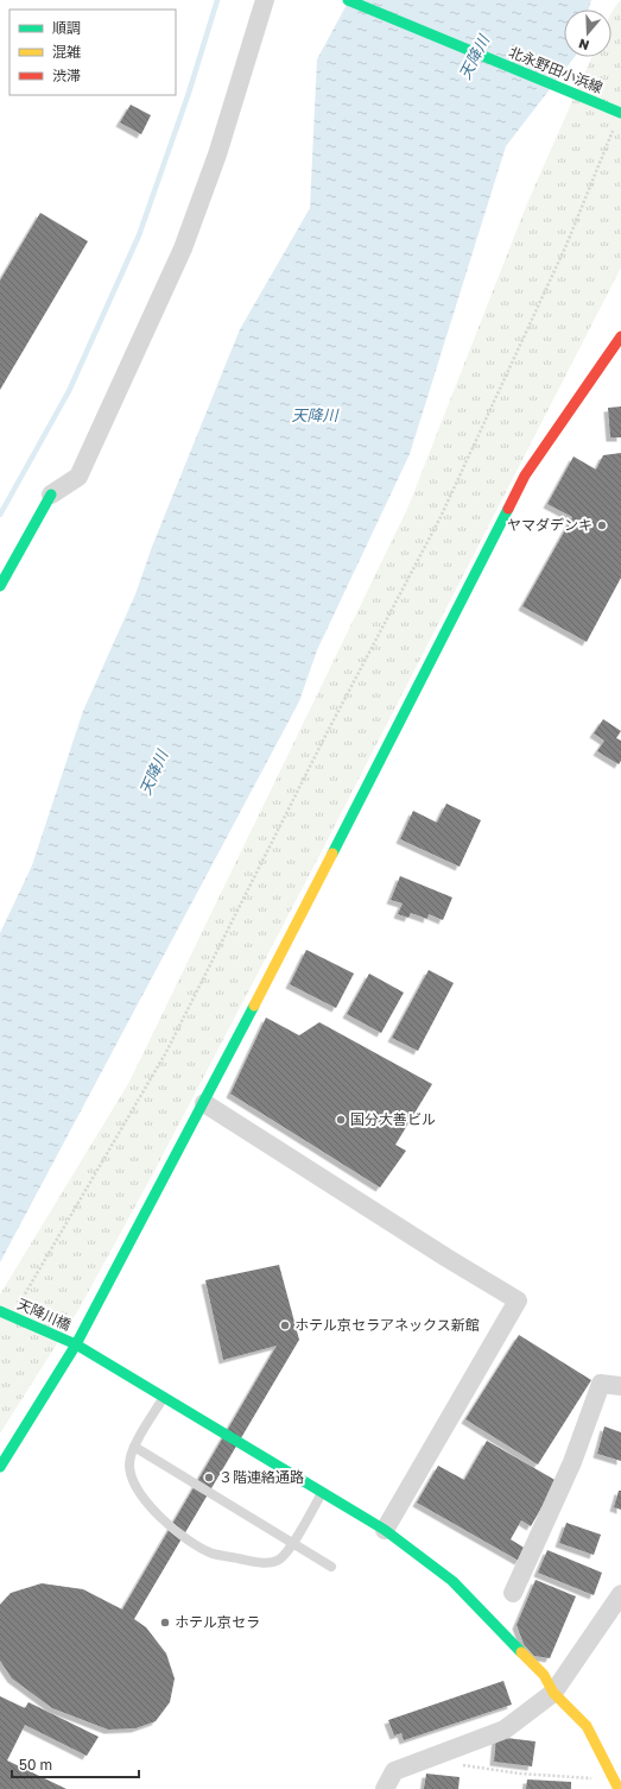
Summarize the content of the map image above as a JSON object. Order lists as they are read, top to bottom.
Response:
{
  "streets": {
    "street": ["北永野田小浜線", "天降川橋"]
  },
  "water": ["天降川"],
  "places": [
    "ヤマダデンキ",
    "国分大善ビル",
    "ホテル京セラアネックス新館",
    "３階連絡通路",
    "ホテル京セラ"
  ],
  "legend": ["順調", "混雑", "渋滞"],
  "scale_bar": "50 m",
  "north": "bottom"
}
